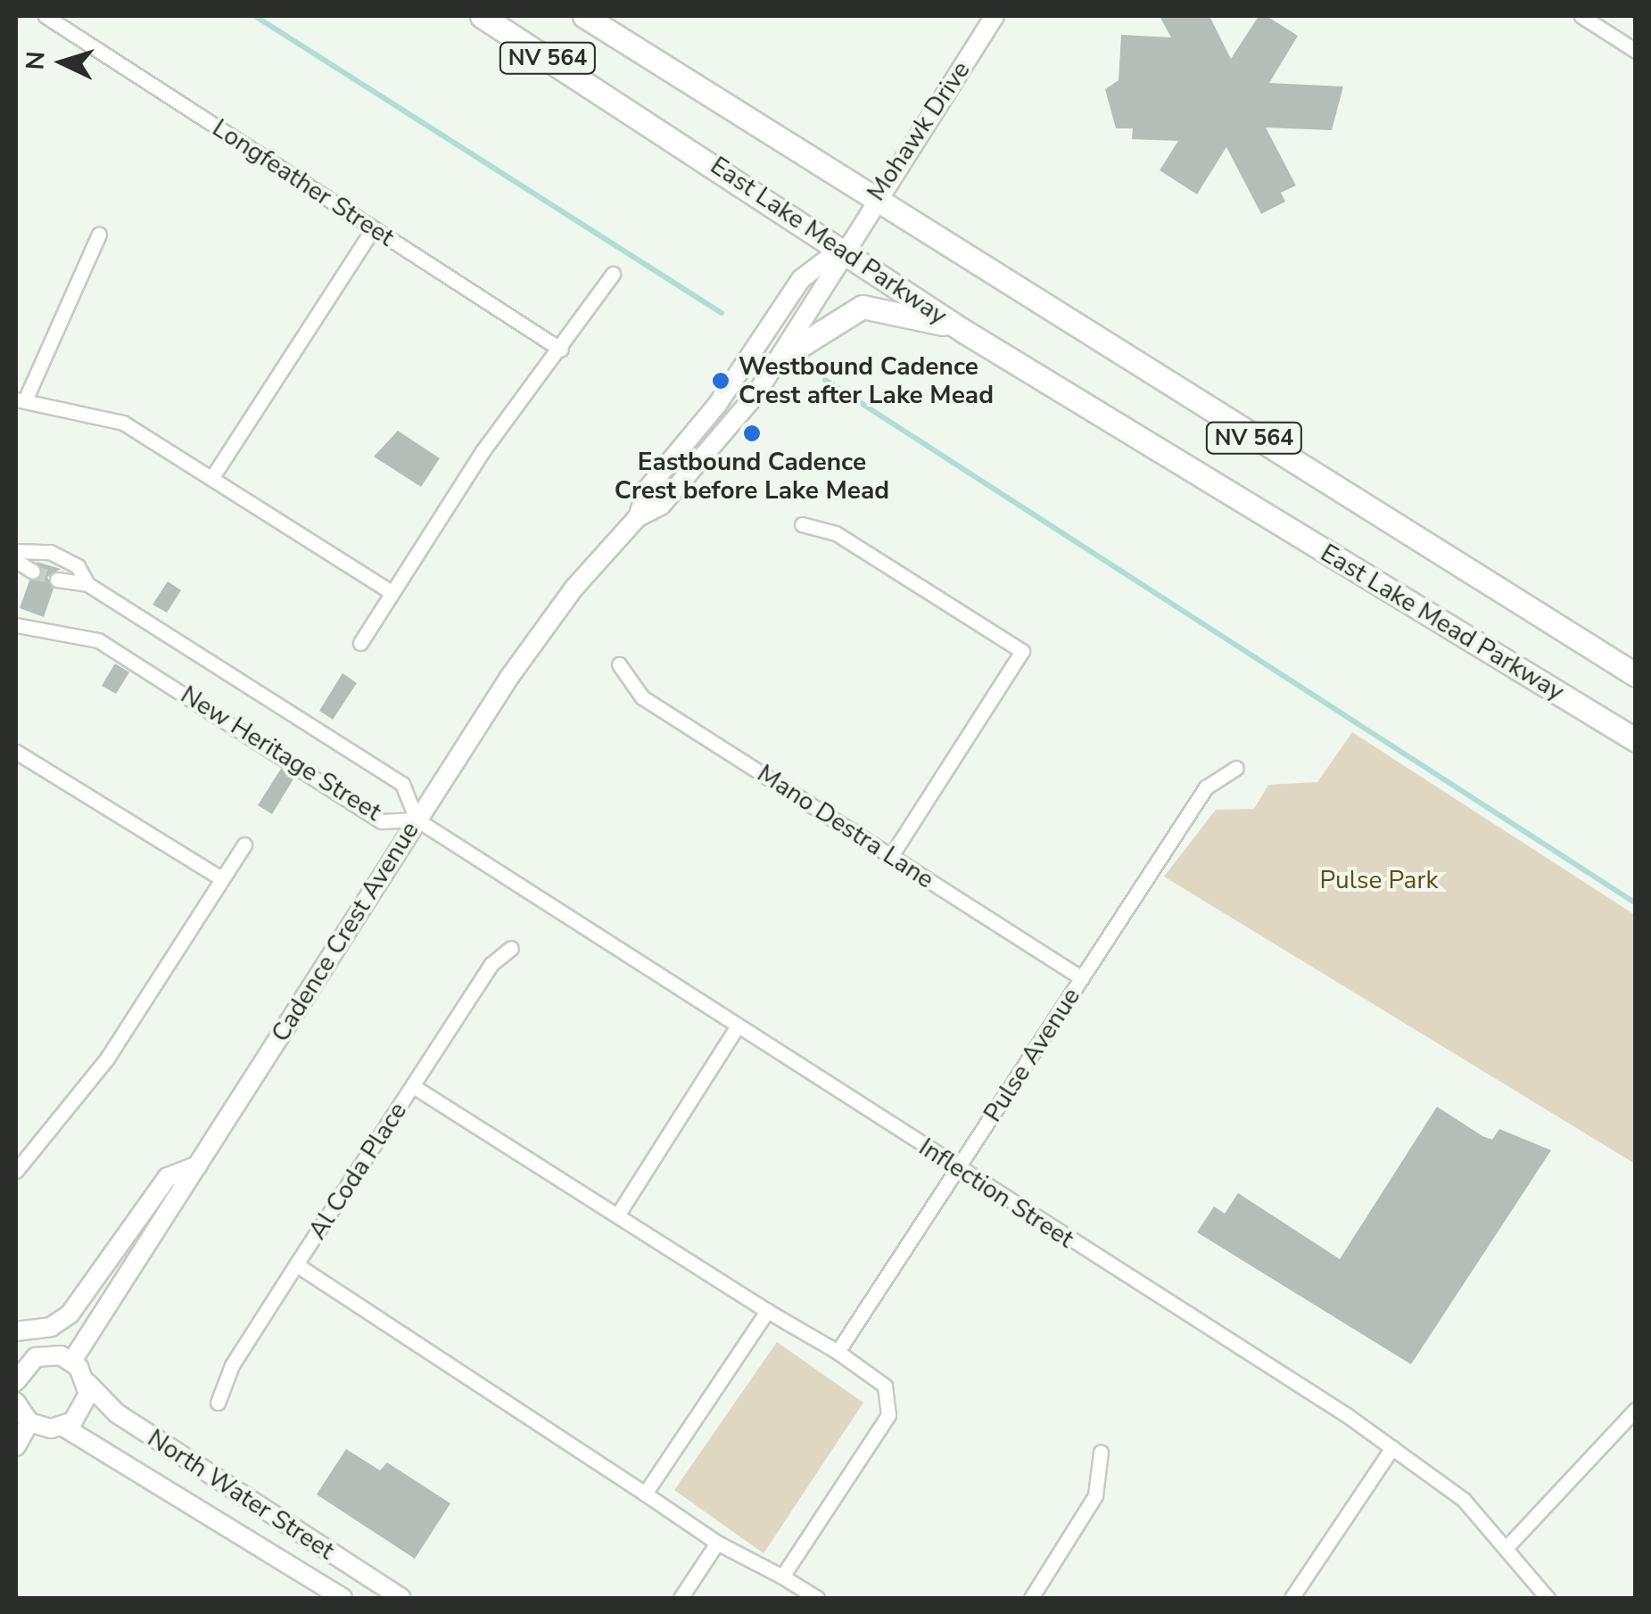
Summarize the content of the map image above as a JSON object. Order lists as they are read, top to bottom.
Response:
{
  "streets": {
    "main road": ["NV 564", "East Lake Mead Parkway"],
    "street": [
      "Mohawk Drive",
      "Longfeather Street",
      "New Heritage Street",
      "Mano Destra Lane",
      "Cadence Crest Avenue",
      "Pulse Avenue",
      "Al Coda Place",
      "Inflection Street",
      "North Water Street"
    ]
  },
  "crossings": [
    ["NV 564", "Mohawk Drive"],
    ["Mohawk Drive", "East Lake Mead Parkway"],
    ["Mohawk Drive", "Cadence Crest Avenue"],
    ["East Lake Mead Parkway", "Cadence Crest Avenue"],
    ["New Heritage Street", "Cadence Crest Avenue"],
    ["New Heritage Street", "Inflection Street"],
    ["Mano Destra Lane", "Pulse Avenue"],
    ["Cadence Crest Avenue", "Inflection Street"],
    ["Cadence Crest Avenue", "North Water Street"],
    ["Pulse Avenue", "Inflection Street"]
  ],
  "parks": ["Pulse Park"],
  "places": ["Westbound Cadence Crest after Lake Mead", "Eastbound Cadence Crest before Lake Mead"],
  "north": "left"
}
